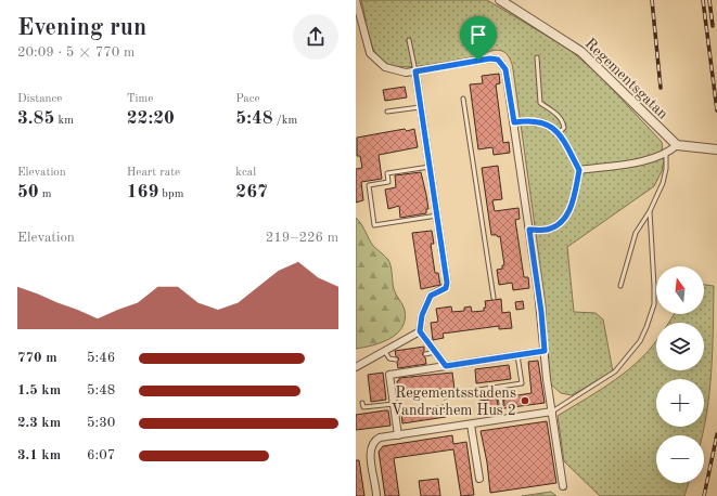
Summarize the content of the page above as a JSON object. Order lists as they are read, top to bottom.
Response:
{
  "streets": {
    "street": ["Regementsgatan"]
  },
  "places": ["Regementsstadens Vandrarhem Hus 2"],
  "north": "top",
  "page": {
    "heading": ["Evening run", "20:09 · 5 × 770 m"],
    "stats": [
      ["Distance", "3.85 km"],
      ["Time", "22:20"],
      ["Pace", "5:48 /km"],
      ["Elevation", "50 m"],
      ["Heart rate", "169 bpm"],
      ["kcal", "267"]
    ],
    "chart": ["Elevation", "219–226 m"],
    "map_buttons": ["+", "−"],
    "list": [
      {
        "name": "770 m",
        "note": "5:46"
      },
      {
        "name": "1.5 km",
        "note": "5:48"
      },
      {
        "name": "2.3 km",
        "note": "5:30"
      },
      {
        "name": "3.1 km",
        "note": "6:07"
      }
    ]
  }
}
